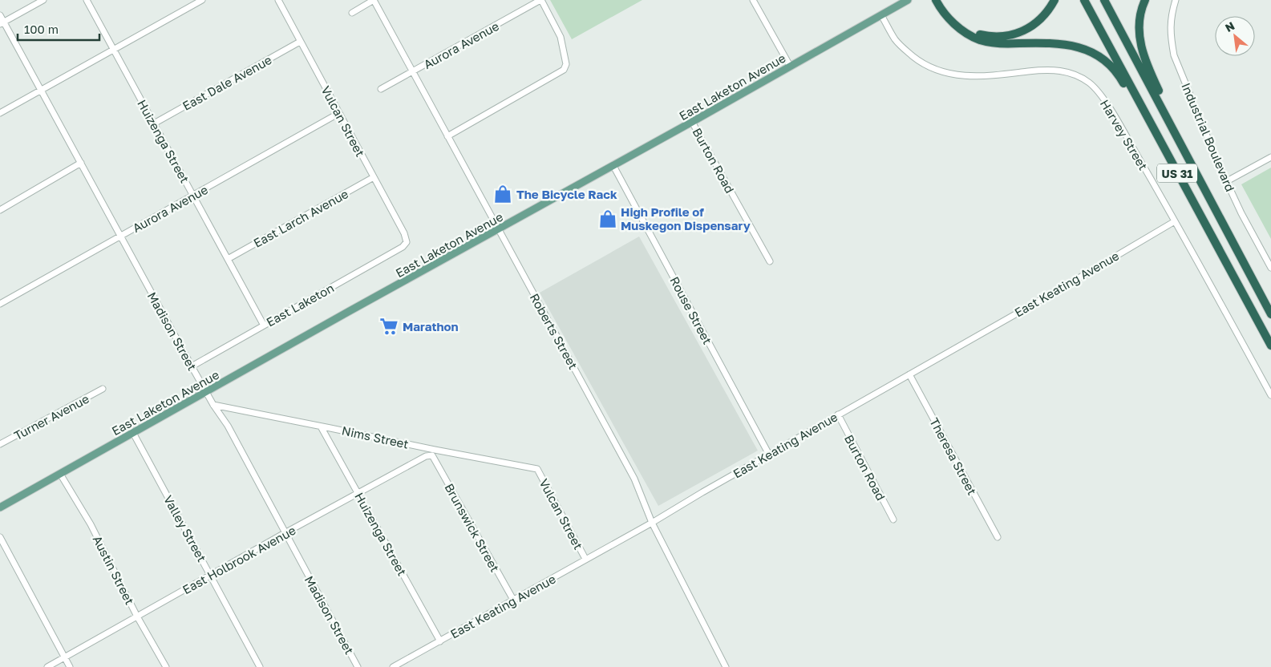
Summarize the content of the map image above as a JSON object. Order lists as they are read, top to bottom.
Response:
{
  "streets": {
    "highway": ["US 31"],
    "main road": ["East Laketon Avenue"],
    "street": [
      "Aurora Avenue",
      "East Dale Avenue",
      "Vulcan Street",
      "Harvey Street",
      "Industrial Boulevard",
      "Huizenga Street",
      "Burton Road",
      "East Larch Avenue",
      "East Keating Avenue",
      "East Laketon",
      "Rouse Street",
      "Madison Street",
      "Roberts Street",
      "Turner Avenue",
      "Nims Street",
      "Theresa Street",
      "Brunswick Street",
      "Valley Street",
      "East Holbrook Avenue",
      "Austin Street"
    ]
  },
  "crossings": [
    ["Aurora Avenue", "Vulcan Street"],
    ["Aurora Avenue", "Huizenga Street"],
    ["Aurora Avenue", "Madison Street"],
    ["Aurora Avenue", "Roberts Street"],
    ["East Dale Avenue", "Vulcan Street"],
    ["East Dale Avenue", "Huizenga Street"],
    ["East Laketon Avenue", "Harvey Street"],
    ["East Laketon Avenue", "Burton Road"],
    ["East Laketon Avenue", "Rouse Street"],
    ["East Laketon Avenue", "Madison Street"],
    ["East Laketon Avenue", "Roberts Street"],
    ["East Laketon Avenue", "Valley Street"],
    ["East Laketon Avenue", "Austin Street"],
    ["Vulcan Street", "East Larch Avenue"],
    ["Vulcan Street", "East Keating Avenue"],
    ["Vulcan Street", "East Laketon"],
    ["Vulcan Street", "Nims Street"],
    ["Harvey Street", "East Keating Avenue"],
    ["Huizenga Street", "East Larch Avenue"],
    ["Huizenga Street", "East Keating Avenue"],
    ["Huizenga Street", "East Laketon"],
    ["Huizenga Street", "Nims Street"],
    ["Huizenga Street", "East Holbrook Avenue"],
    ["Burton Road", "East Keating Avenue"],
    ["East Keating Avenue", "Rouse Street"],
    ["East Keating Avenue", "Roberts Street"],
    ["East Keating Avenue", "Theresa Street"],
    ["East Keating Avenue", "Brunswick Street"],
    ["East Laketon", "Madison Street"],
    ["Madison Street", "Nims Street"],
    ["Madison Street", "East Holbrook Avenue"],
    ["Brunswick Street", "East Holbrook Avenue"],
    ["Valley Street", "East Holbrook Avenue"],
    ["East Holbrook Avenue", "Austin Street"]
  ],
  "places": {
    "shop": ["The Bicycle Rack", "High Profile of Muskegon Dispensary"],
    "supermarket": ["Marathon"]
  },
  "scale_bar": "100 m",
  "north": "top left"
}
